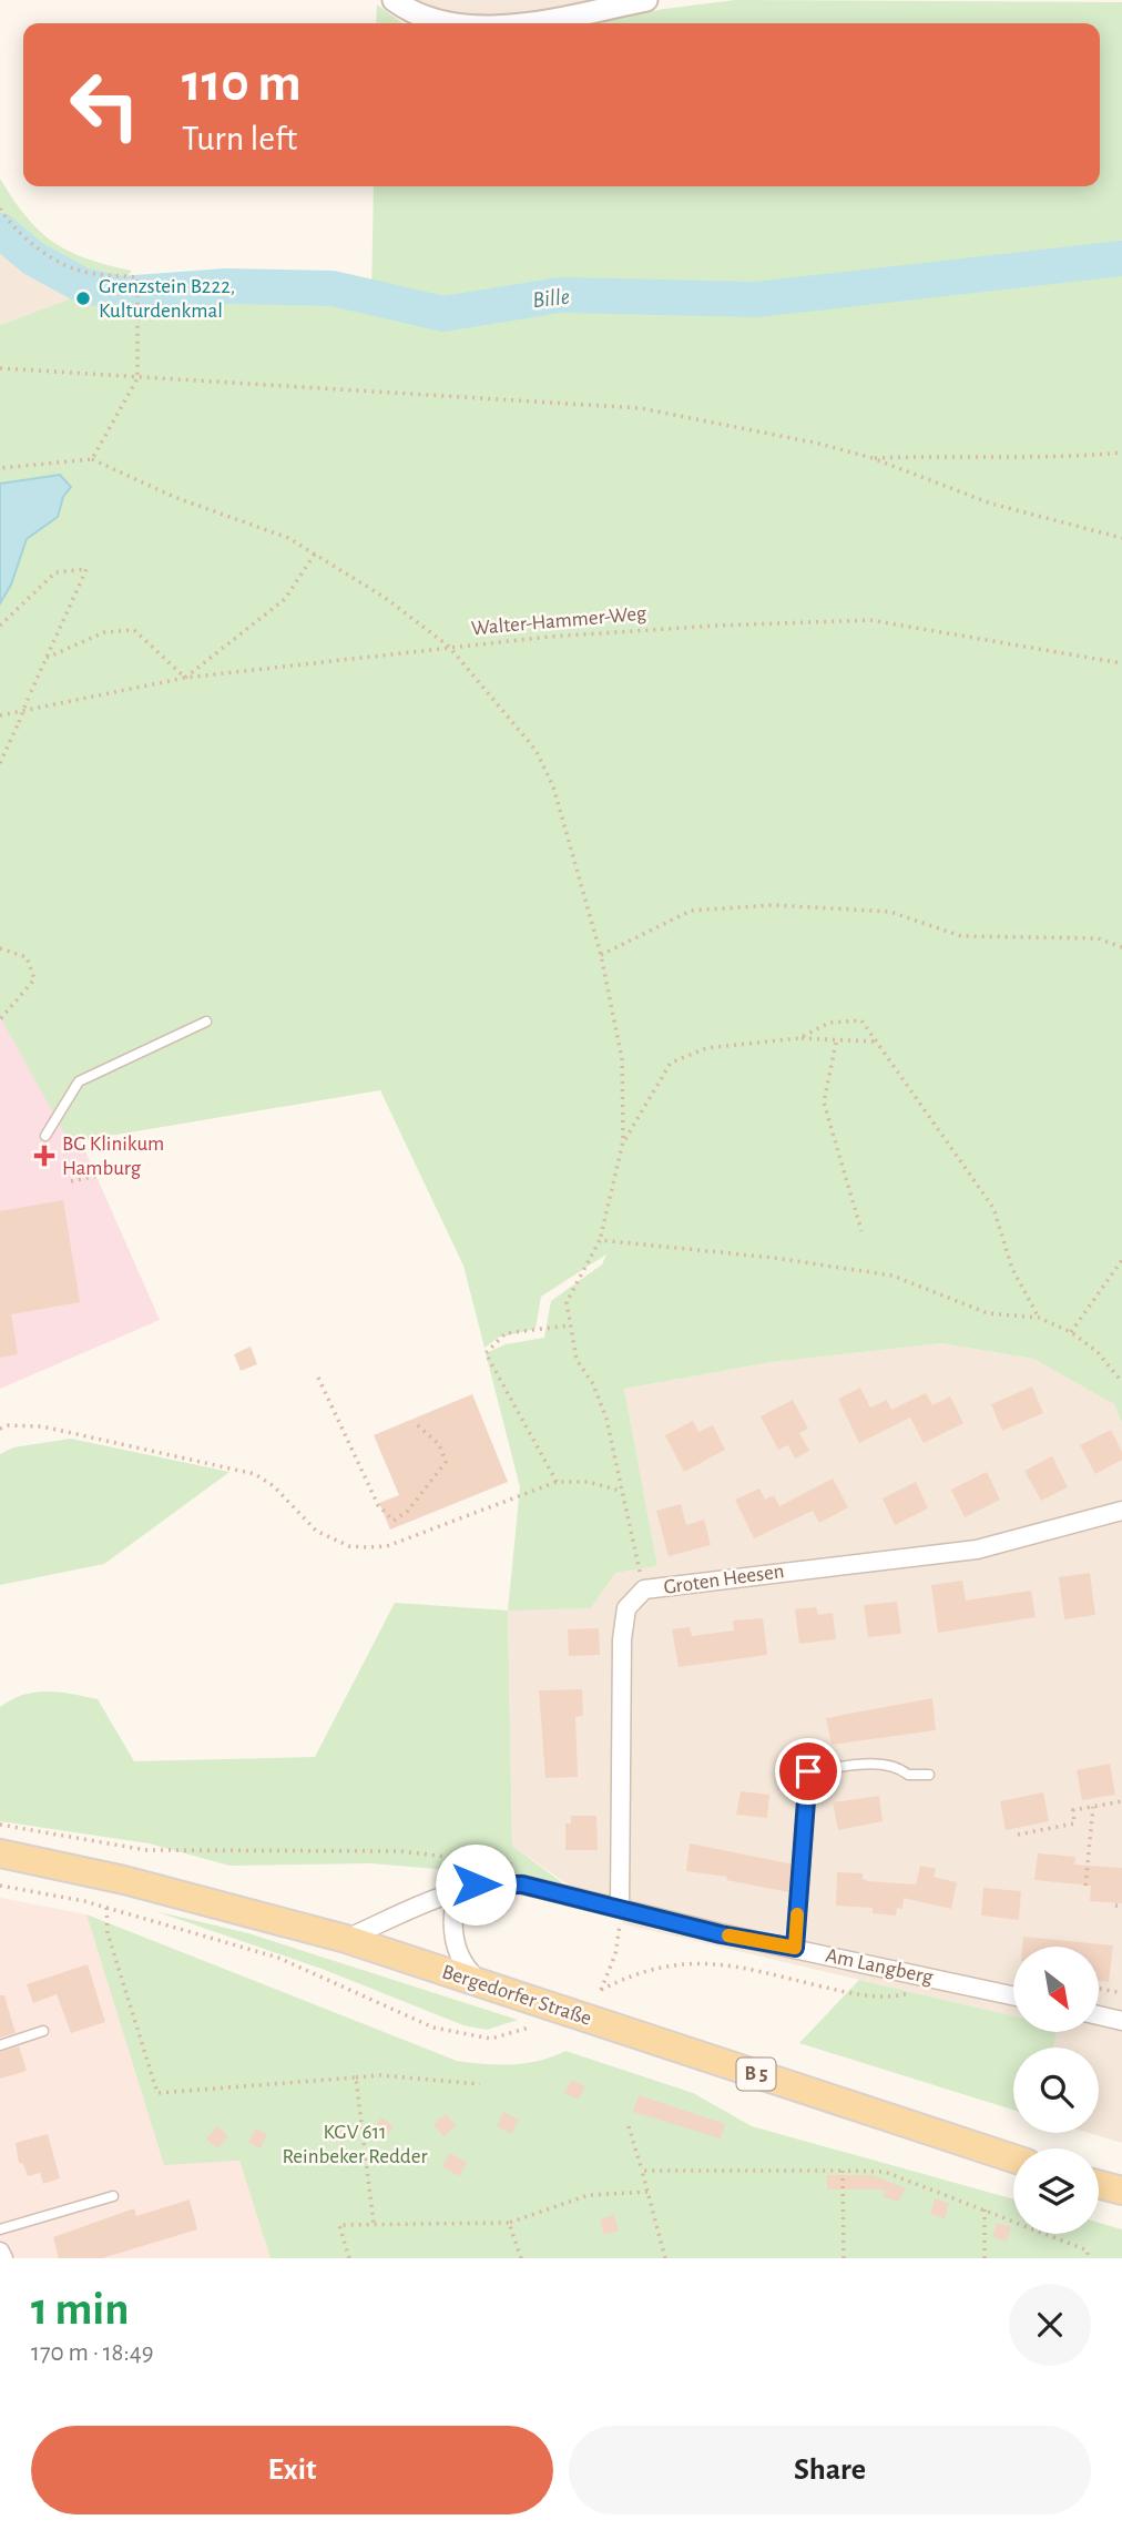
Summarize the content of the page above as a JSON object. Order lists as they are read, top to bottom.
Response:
{
  "streets": {
    "main road": ["Bergedorfer Straße", "B 5"],
    "street": ["Groten Heesen", "Am Langberg"],
    "path": ["Walter-Hammer-Weg"]
  },
  "crossings": [
    ["Groten Heesen", "Am Langberg"],
    ["Am Langberg", "Bergedorfer Straße"]
  ],
  "water": ["Bille"],
  "parks": ["KGV 611 Reinbeker Redder"],
  "places": {
    "other": ["Grenzstein B222, Kulturdenkmal"],
    "health": ["BG Klinikum Hamburg"]
  },
  "north": "bottom right",
  "page": {
    "turn": ["110 m", "Turn left"],
    "heading": ["1 min", "170 m · 18:49"],
    "buttons": ["Exit", "Share"]
  }
}
